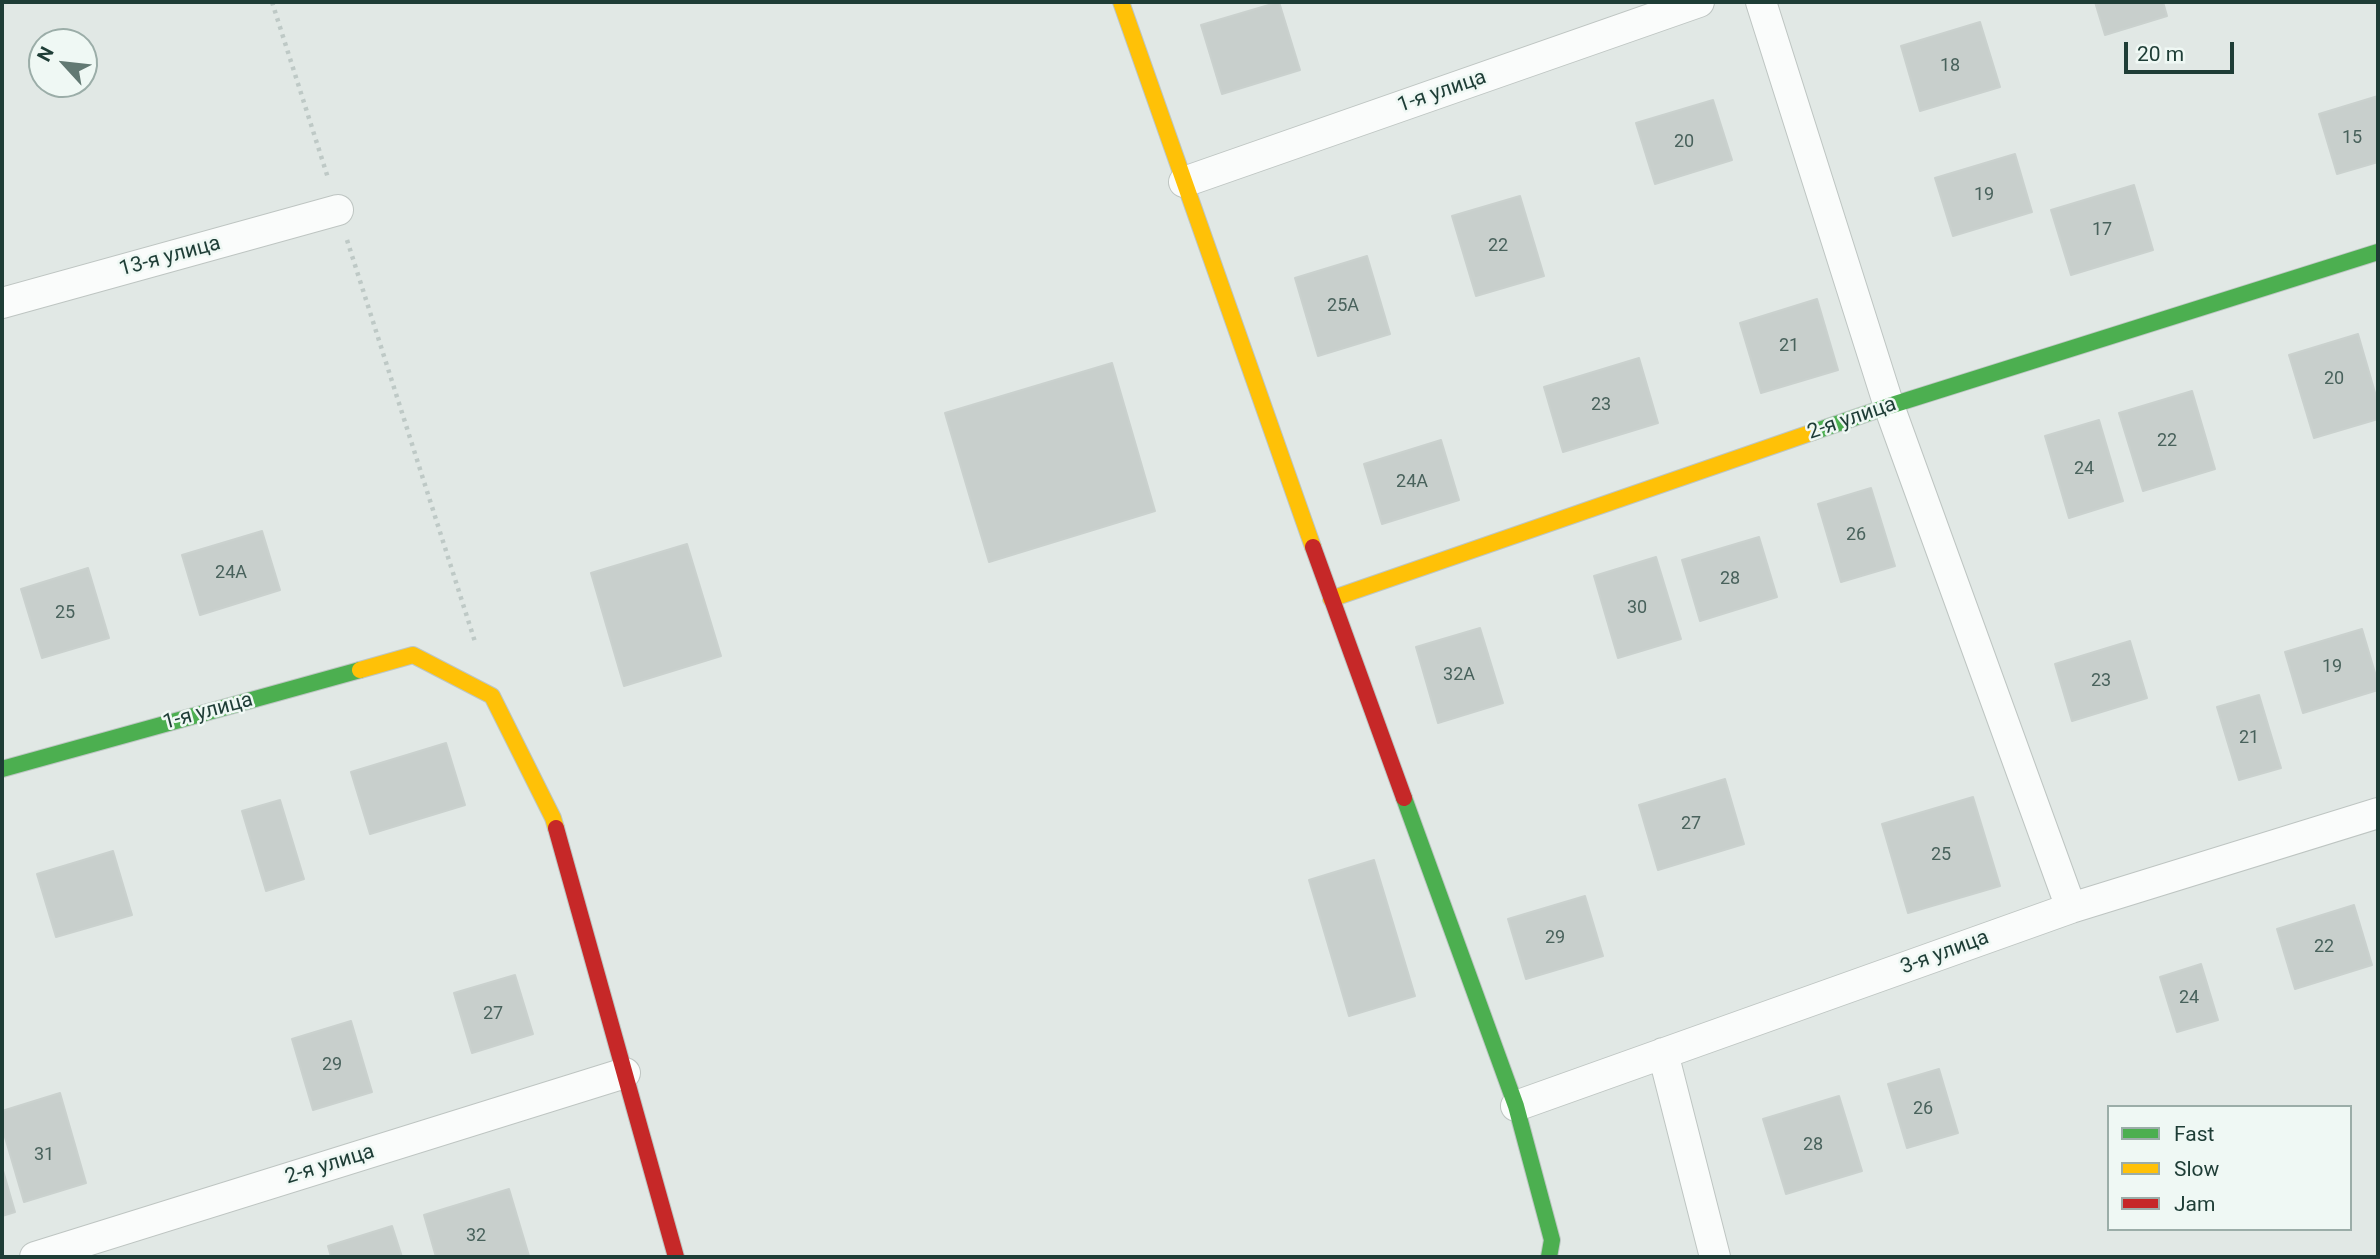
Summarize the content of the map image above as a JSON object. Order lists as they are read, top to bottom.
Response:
{
  "streets": {
    "street": [
      "1-я улица",
      "13-я улица",
      "2-я улица",
      "3-я улица"
    ]
  },
  "house_numbers": [
    "18",
    "15",
    "20",
    "19",
    "17",
    "22",
    "25А",
    "21",
    "20",
    "23",
    "22",
    "24",
    "24А",
    "26",
    "24А",
    "28",
    "30",
    "25",
    "19",
    "32А",
    "23",
    "21",
    "27",
    "25",
    "29",
    "22",
    "24",
    "27",
    "29",
    "26",
    "28",
    "31",
    "32"
  ],
  "legend": ["Fast", "Slow", "Jam"],
  "scale_bar": "20 m",
  "north": "top left"
}
